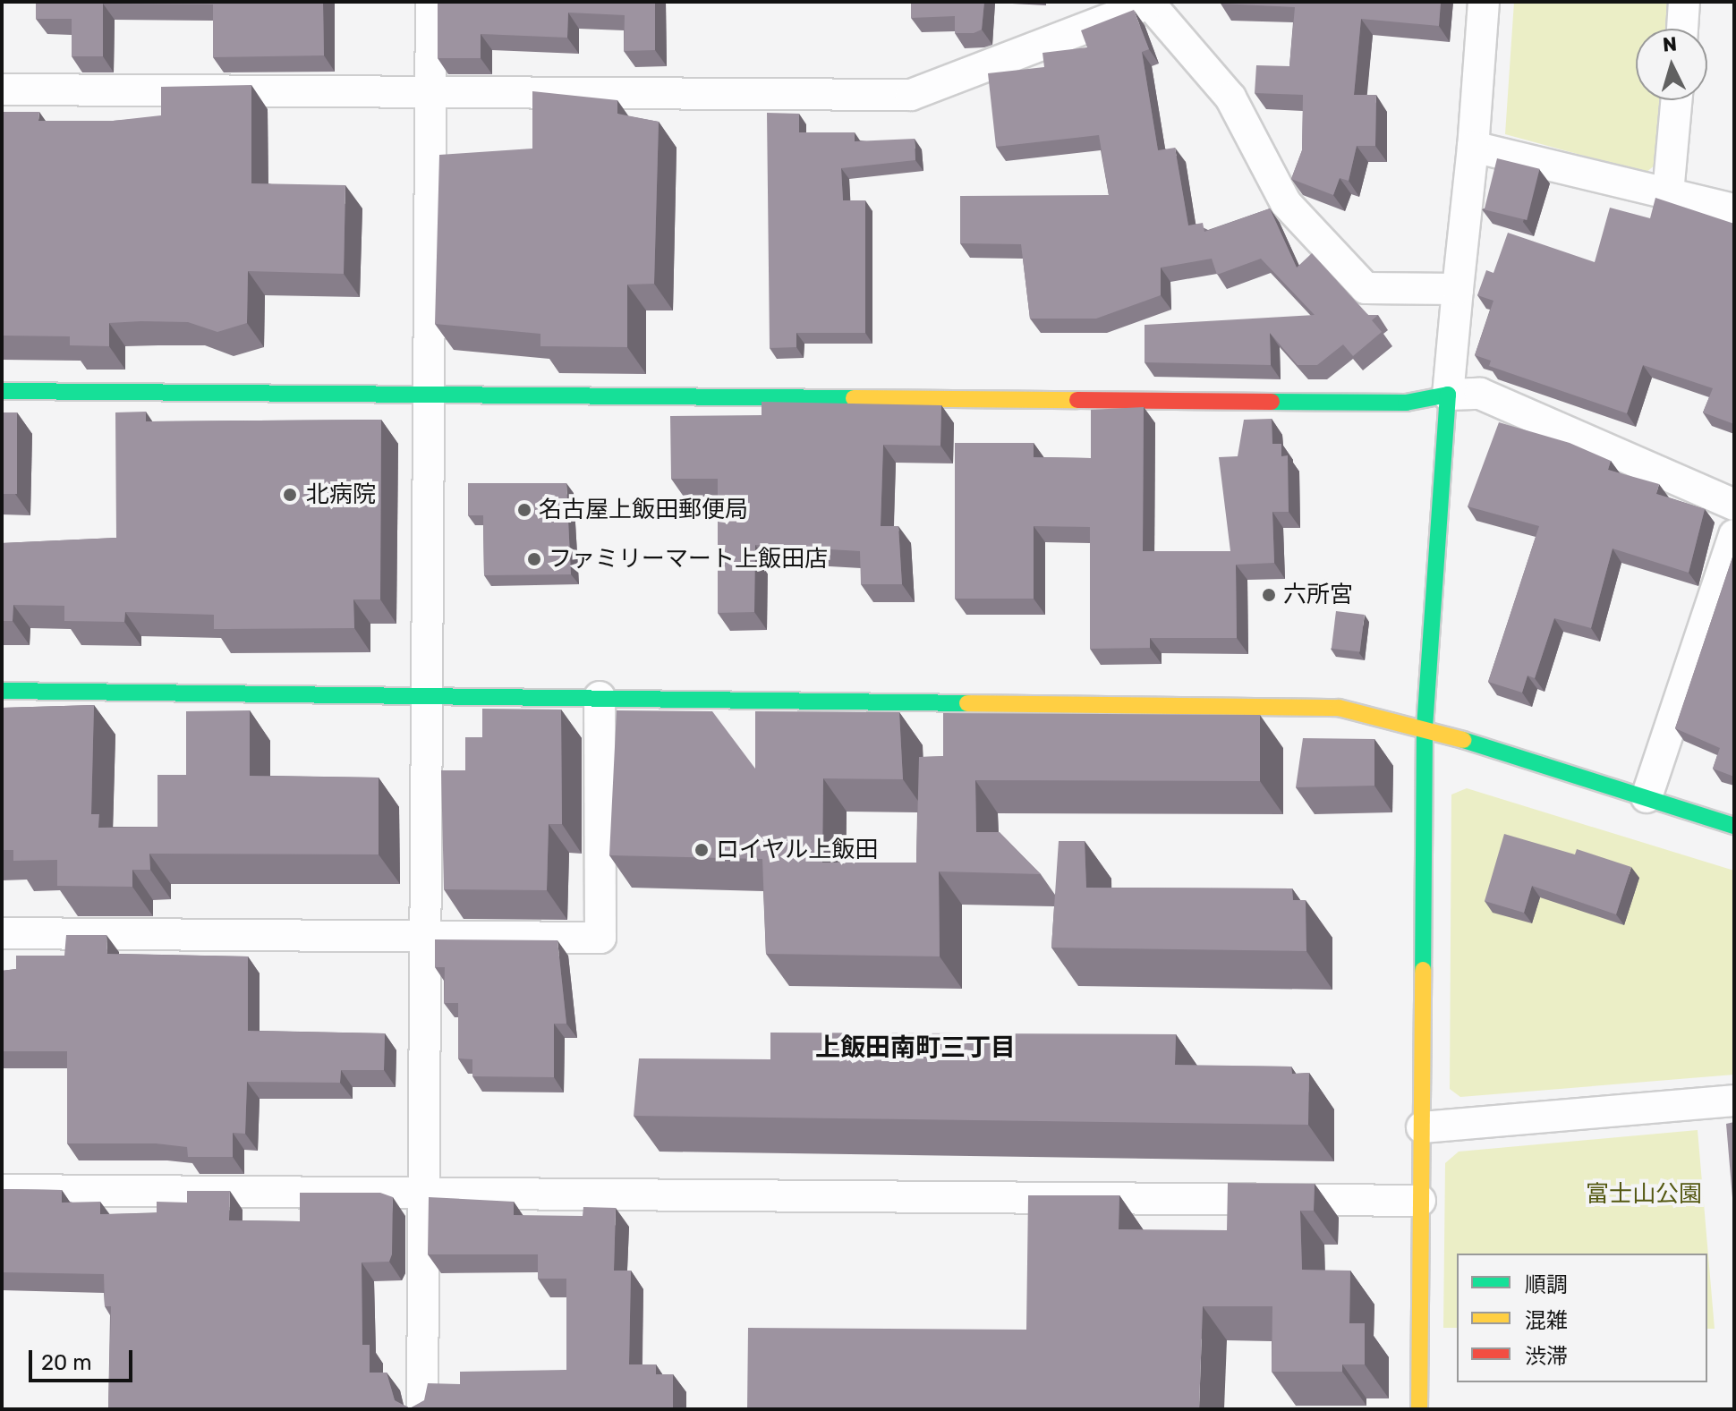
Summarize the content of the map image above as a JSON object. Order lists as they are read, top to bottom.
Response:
{
  "districts": ["上飯田南町三丁目"],
  "parks": ["富士山公園"],
  "places": [
    "北病院",
    "名古屋上飯田郵便局",
    "ファミリーマート上飯田店",
    "六所宮",
    "ロイヤル上飯田"
  ],
  "legend": ["順調", "混雑", "渋滞"],
  "scale_bar": "20 m",
  "north": "top"
}
